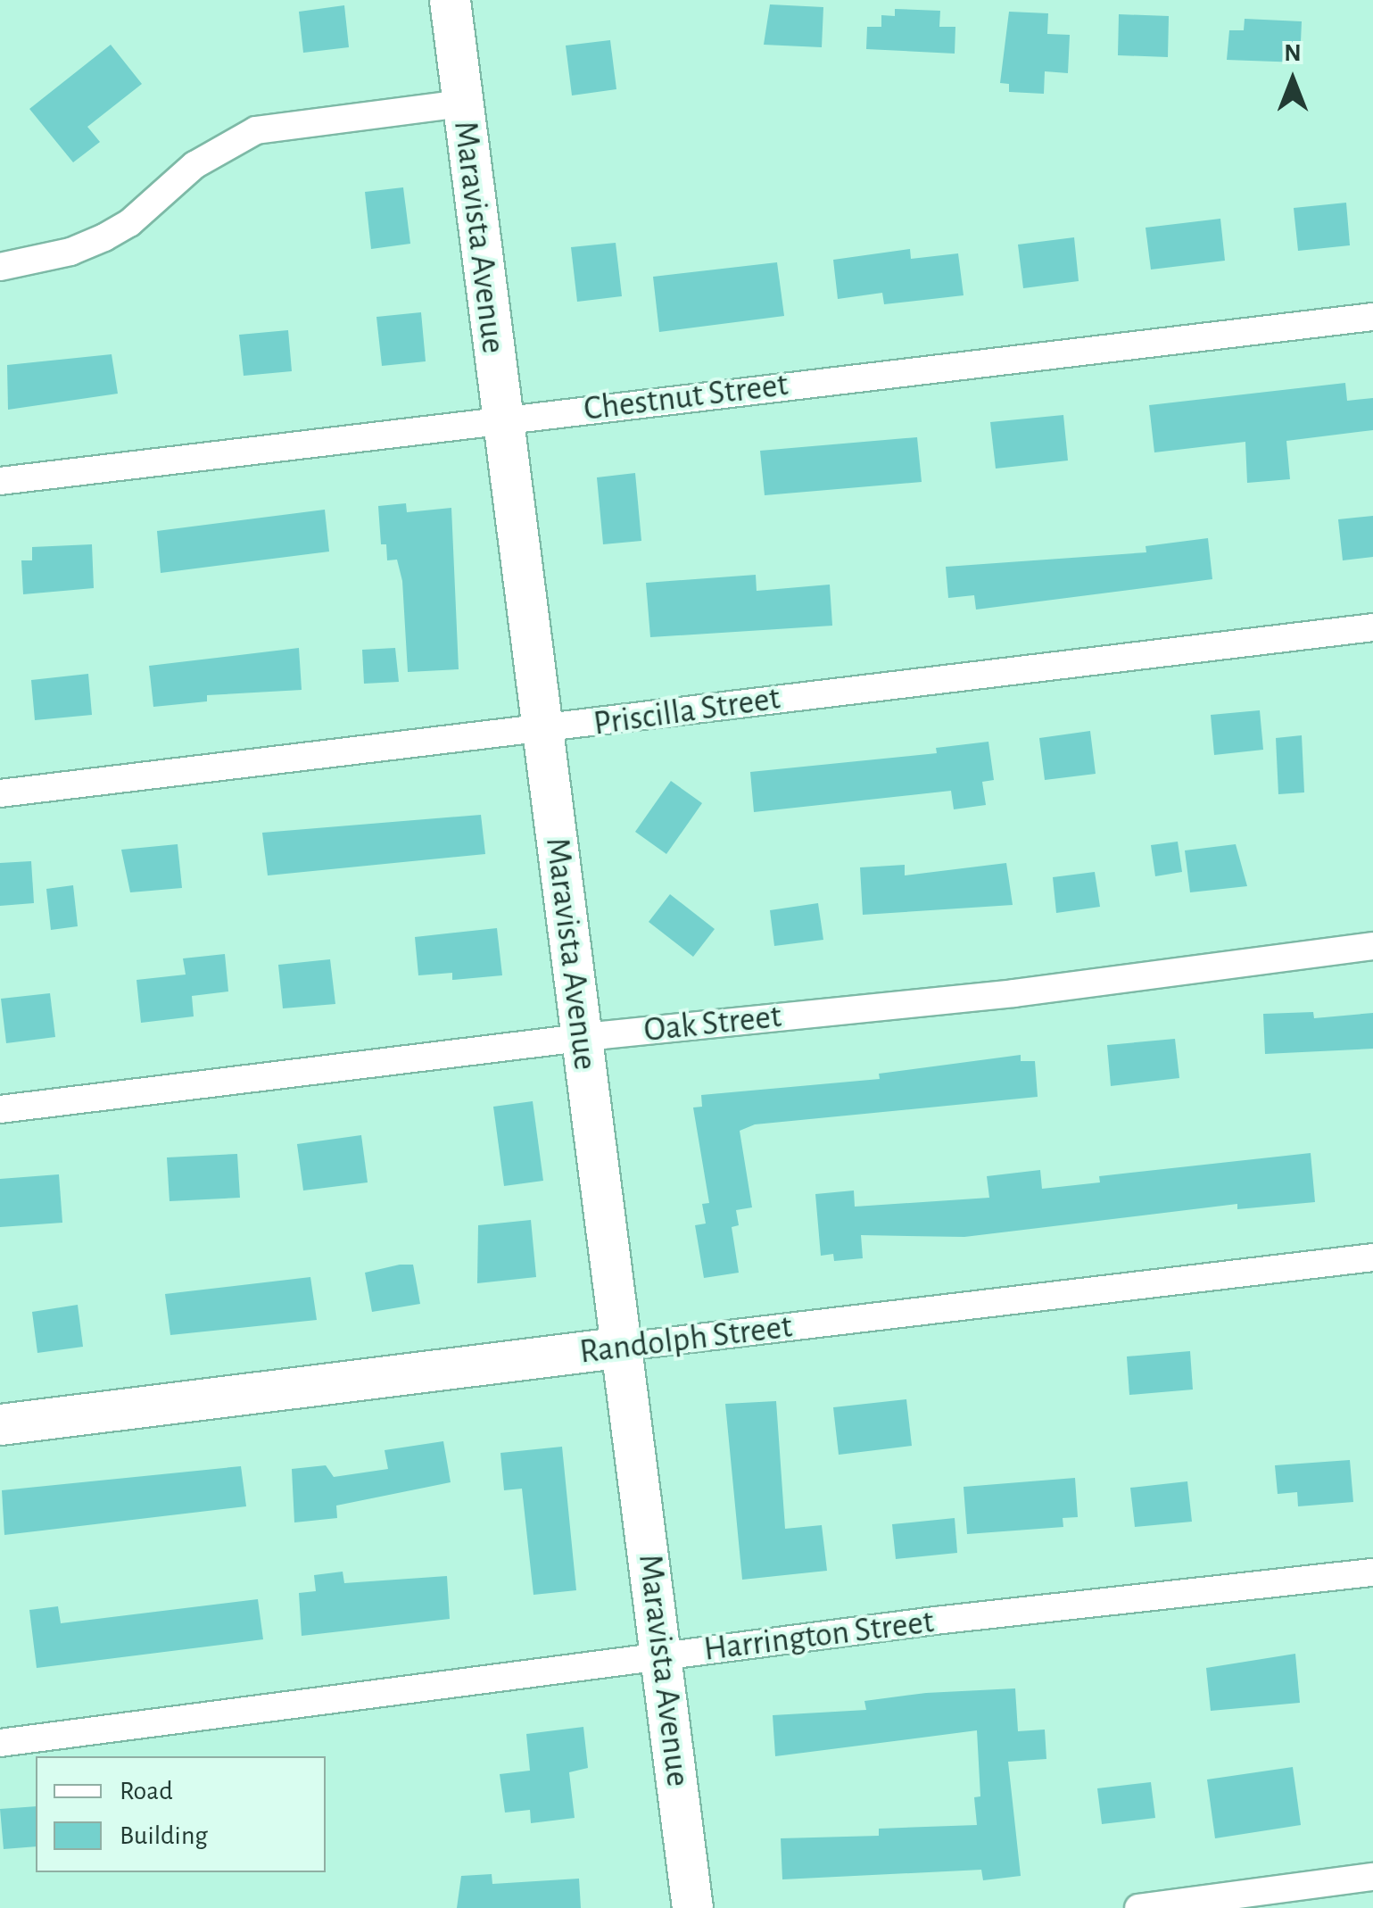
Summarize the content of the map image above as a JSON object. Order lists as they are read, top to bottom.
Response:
{
  "streets": {
    "main road": ["Maravista Avenue", "Randolph Street"],
    "street": [
      "Chestnut Street",
      "Priscilla Street",
      "Oak Street",
      "Harrington Street"
    ]
  },
  "crossings": [
    ["Maravista Avenue", "Chestnut Street"],
    ["Maravista Avenue", "Priscilla Street"],
    ["Maravista Avenue", "Oak Street"],
    ["Maravista Avenue", "Randolph Street"],
    ["Maravista Avenue", "Harrington Street"]
  ],
  "legend": ["Road", "Building"],
  "north": "top"
}
